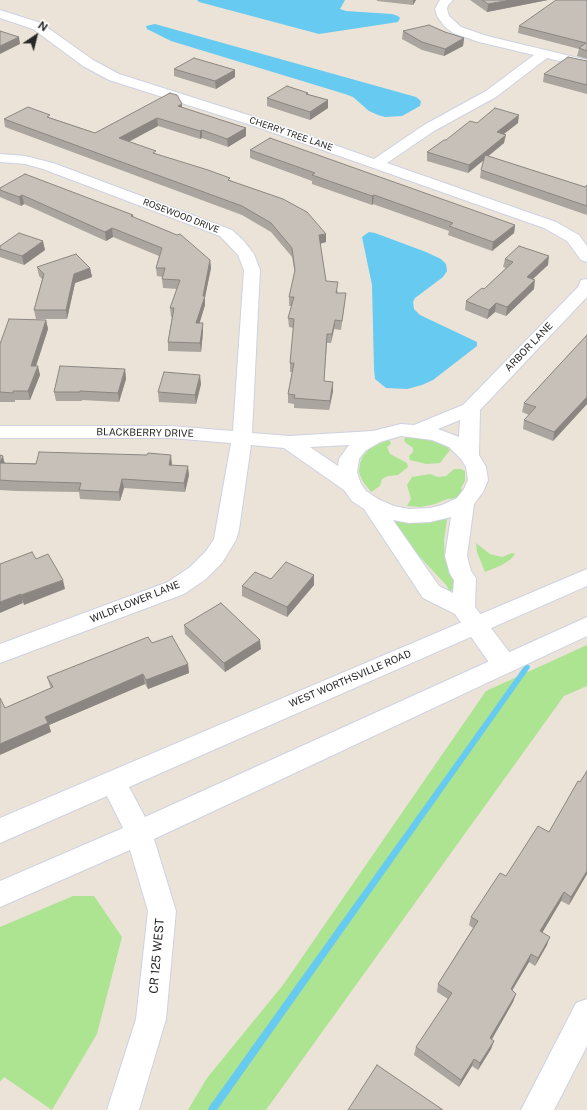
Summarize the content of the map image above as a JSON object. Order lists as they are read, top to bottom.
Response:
{
  "streets": {
    "street": [
      "CHERRY TREE LANE",
      "ROSEWOOD DRIVE",
      "ARBOR LANE",
      "BLACKBERRY DRIVE",
      "WILDFLOWER LANE",
      "WEST WORTHSVILLE ROAD",
      "CR 125 WEST"
    ]
  },
  "crossings": [
    ["ROSEWOOD DRIVE", "BLACKBERRY DRIVE"],
    ["ROSEWOOD DRIVE", "WILDFLOWER LANE"],
    ["ARBOR LANE", "BLACKBERRY DRIVE"],
    ["BLACKBERRY DRIVE", "WILDFLOWER LANE"],
    ["BLACKBERRY DRIVE", "WEST WORTHSVILLE ROAD"],
    ["WEST WORTHSVILLE ROAD", "CR 125 WEST"]
  ],
  "north": "top right"
}
